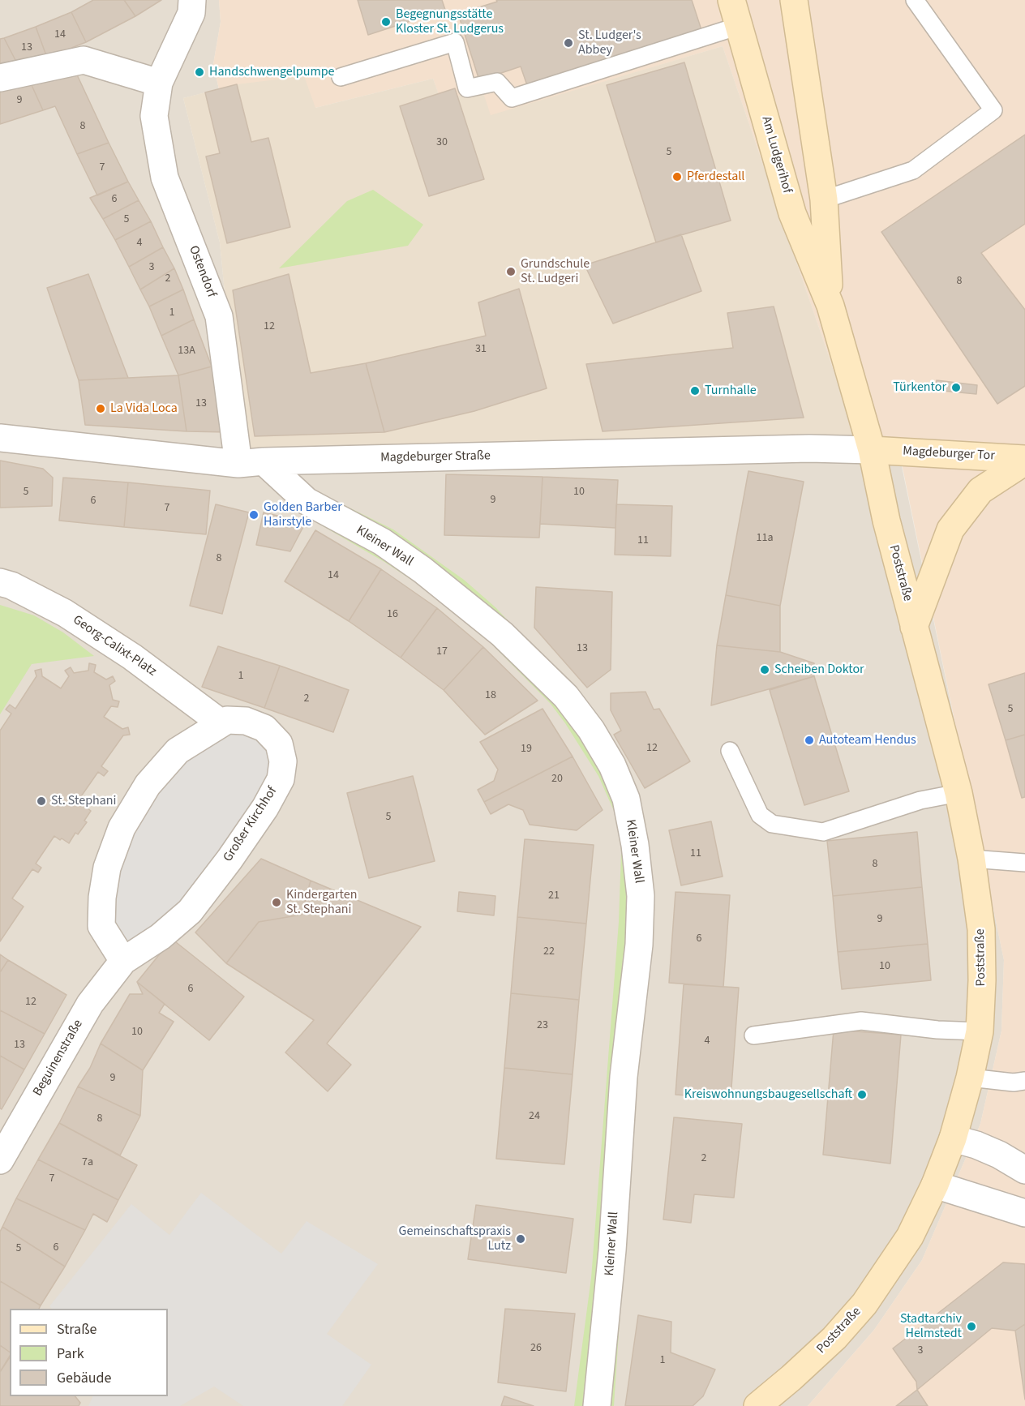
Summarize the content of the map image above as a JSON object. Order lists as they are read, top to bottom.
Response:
{
  "streets": {
    "main road": ["Am Ludgerihof", "Magdeburger Tor", "Poststraße"],
    "street": [
      "Ostendorf",
      "Magdeburger Straße",
      "Kleiner Wall",
      "Georg-Calixt-Platz",
      "Großer Kirchhof",
      "Beguinenstraße"
    ]
  },
  "crossings": [
    ["Am Ludgerihof", "Magdeburger Tor"],
    ["Am Ludgerihof", "Magdeburger Straße"],
    ["Am Ludgerihof", "Poststraße"],
    ["Ostendorf", "Magdeburger Straße"],
    ["Ostendorf", "Kleiner Wall"],
    ["Magdeburger Tor", "Magdeburger Straße"],
    ["Magdeburger Tor", "Poststraße"],
    ["Magdeburger Straße", "Kleiner Wall"],
    ["Magdeburger Straße", "Poststraße"],
    ["Georg-Calixt-Platz", "Großer Kirchhof"],
    ["Großer Kirchhof", "Beguinenstraße"]
  ],
  "places": [
    "Begegnungsstätte Kloster St. Ludgerus",
    "St. Ludger's Abbey",
    "Handschwengelpumpe",
    "Pferdestall",
    "Grundschule St. Ludgeri",
    "Türkentor",
    "Turnhalle",
    "La Vida Loca",
    "Golden Barber Hairstyle",
    "Scheiben Doktor",
    "Autoteam Hendus",
    "St. Stephani",
    "Kindergarten St. Stephani",
    "Kreiswohnungsbaugesellschaft",
    "Gemeinschaftspraxis Lutz",
    "Stadtarchiv Helmstedt"
  ],
  "house_numbers": [
    "14",
    "13",
    "9",
    "8",
    "30",
    "5",
    "7",
    "6",
    "5",
    "4",
    "3",
    "2",
    "8",
    "1",
    "12",
    "31",
    "13A",
    "13",
    "5",
    "10",
    "9",
    "6",
    "7",
    "11a",
    "11",
    "8",
    "14",
    "16",
    "13",
    "17",
    "1",
    "18",
    "2",
    "5",
    "12",
    "19",
    "20",
    "5",
    "11",
    "8",
    "21",
    "9",
    "6",
    "22",
    "10",
    "6",
    "12",
    "23",
    "10",
    "4",
    "13",
    "9",
    "24",
    "8",
    "2",
    "7a",
    "7",
    "6",
    "5",
    "26",
    "3",
    "1"
  ],
  "legend": ["Straße", "Park", "Gebäude"]
}
